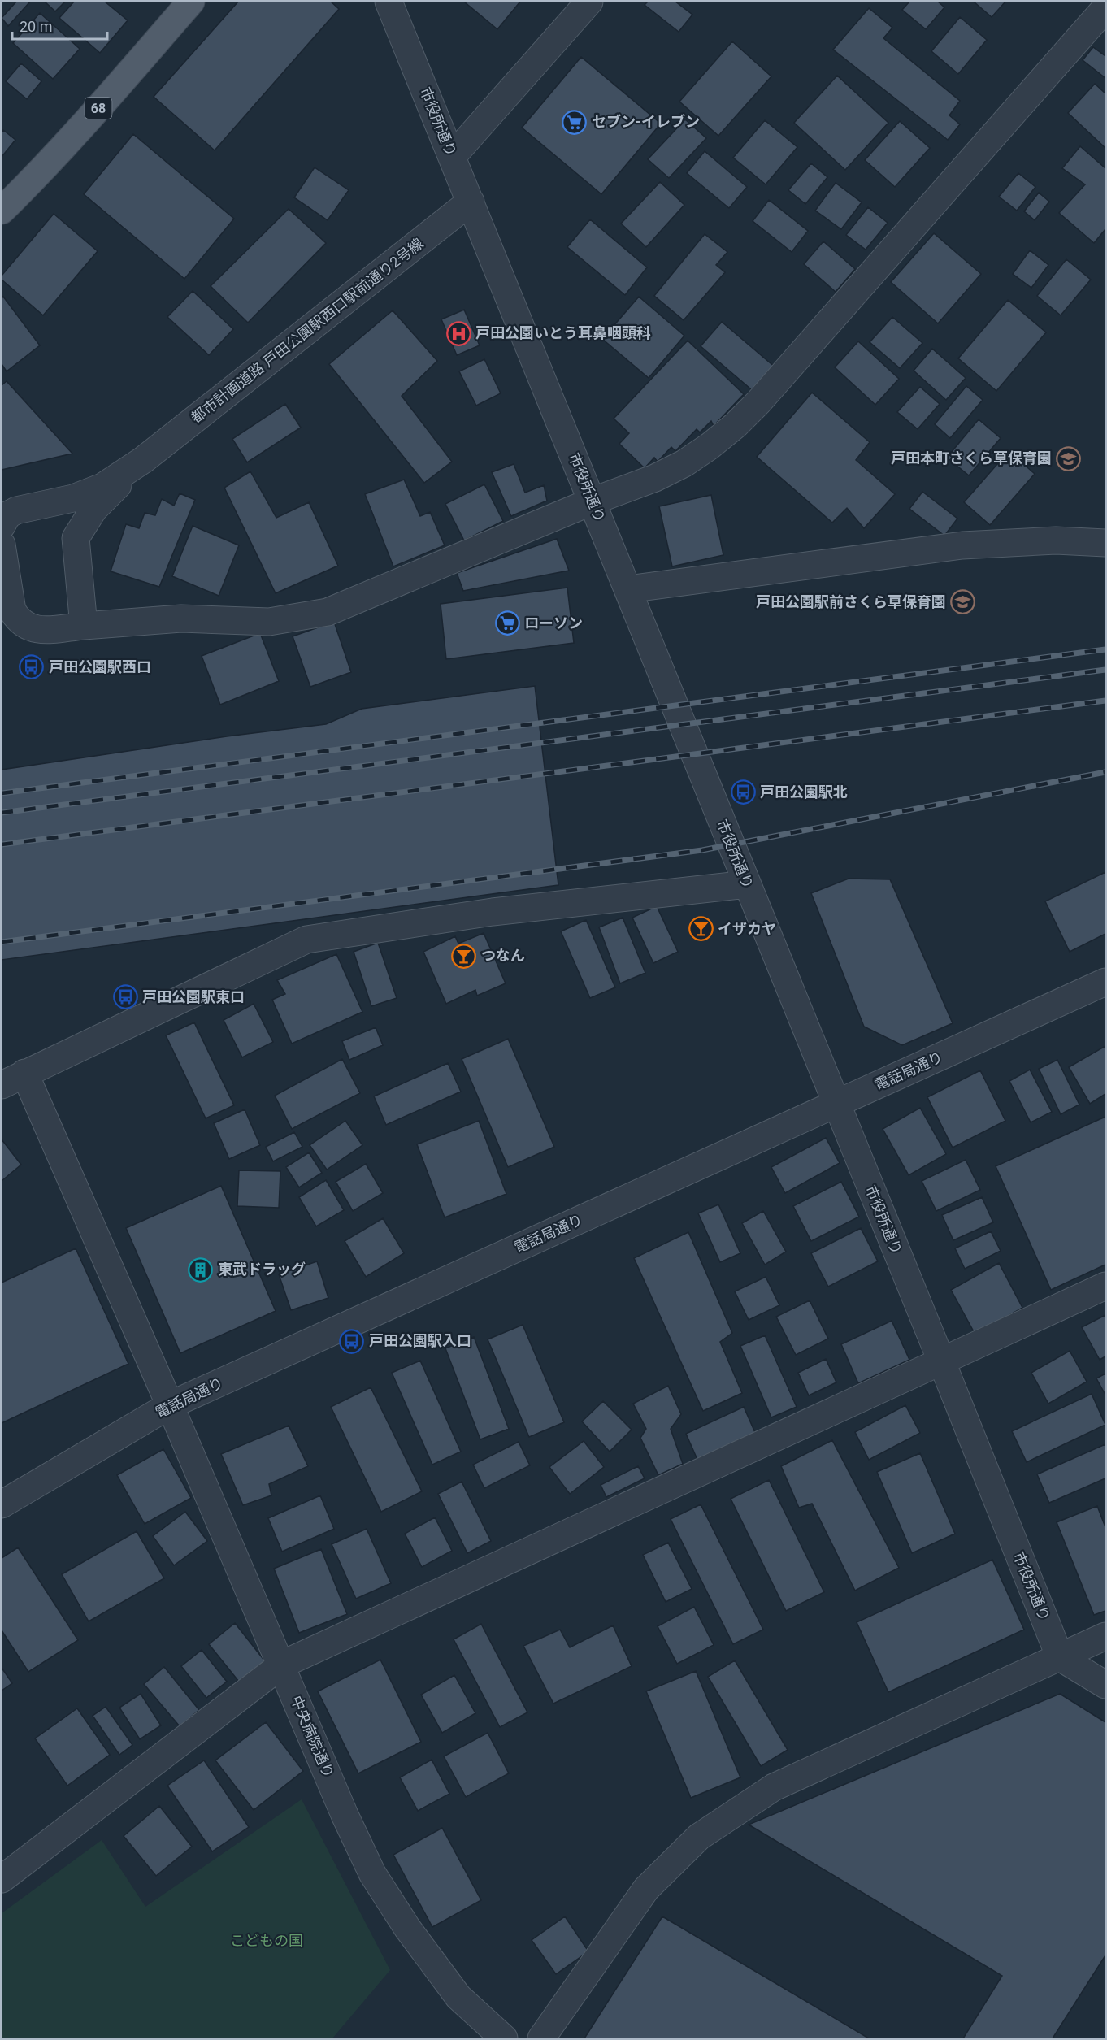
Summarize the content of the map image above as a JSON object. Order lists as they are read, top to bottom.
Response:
{
  "streets": {
    "main road": ["68"],
    "street": [
      "市役所通り",
      "都市計画道路 戸田公園駅西口駅前通り2号線",
      "電話局通り",
      "中央病院通り"
    ]
  },
  "crossings": [
    ["市役所通り", "都市計画道路 戸田公園駅西口駅前通り2号線"],
    ["市役所通り", "電話局通り"],
    ["電話局通り", "中央病院通り"]
  ],
  "parks": ["こどもの国"],
  "places": {
    "supermarket": ["セブン-イレブン", "ローソン"],
    "hospital": ["戸田公園いとう耳鼻咽頭科"],
    "school or university": ["戸田本町さくら草保育園", "戸田公園駅前さくら草保育園"],
    "bus stop": [
      "戸田公園駅西口",
      "戸田公園駅北",
      "戸田公園駅東口",
      "戸田公園駅入口"
    ],
    "bar": ["イザカヤ", "つなん"],
    "building": ["東武ドラッグ"]
  },
  "scale_bar": "20 m"
}
